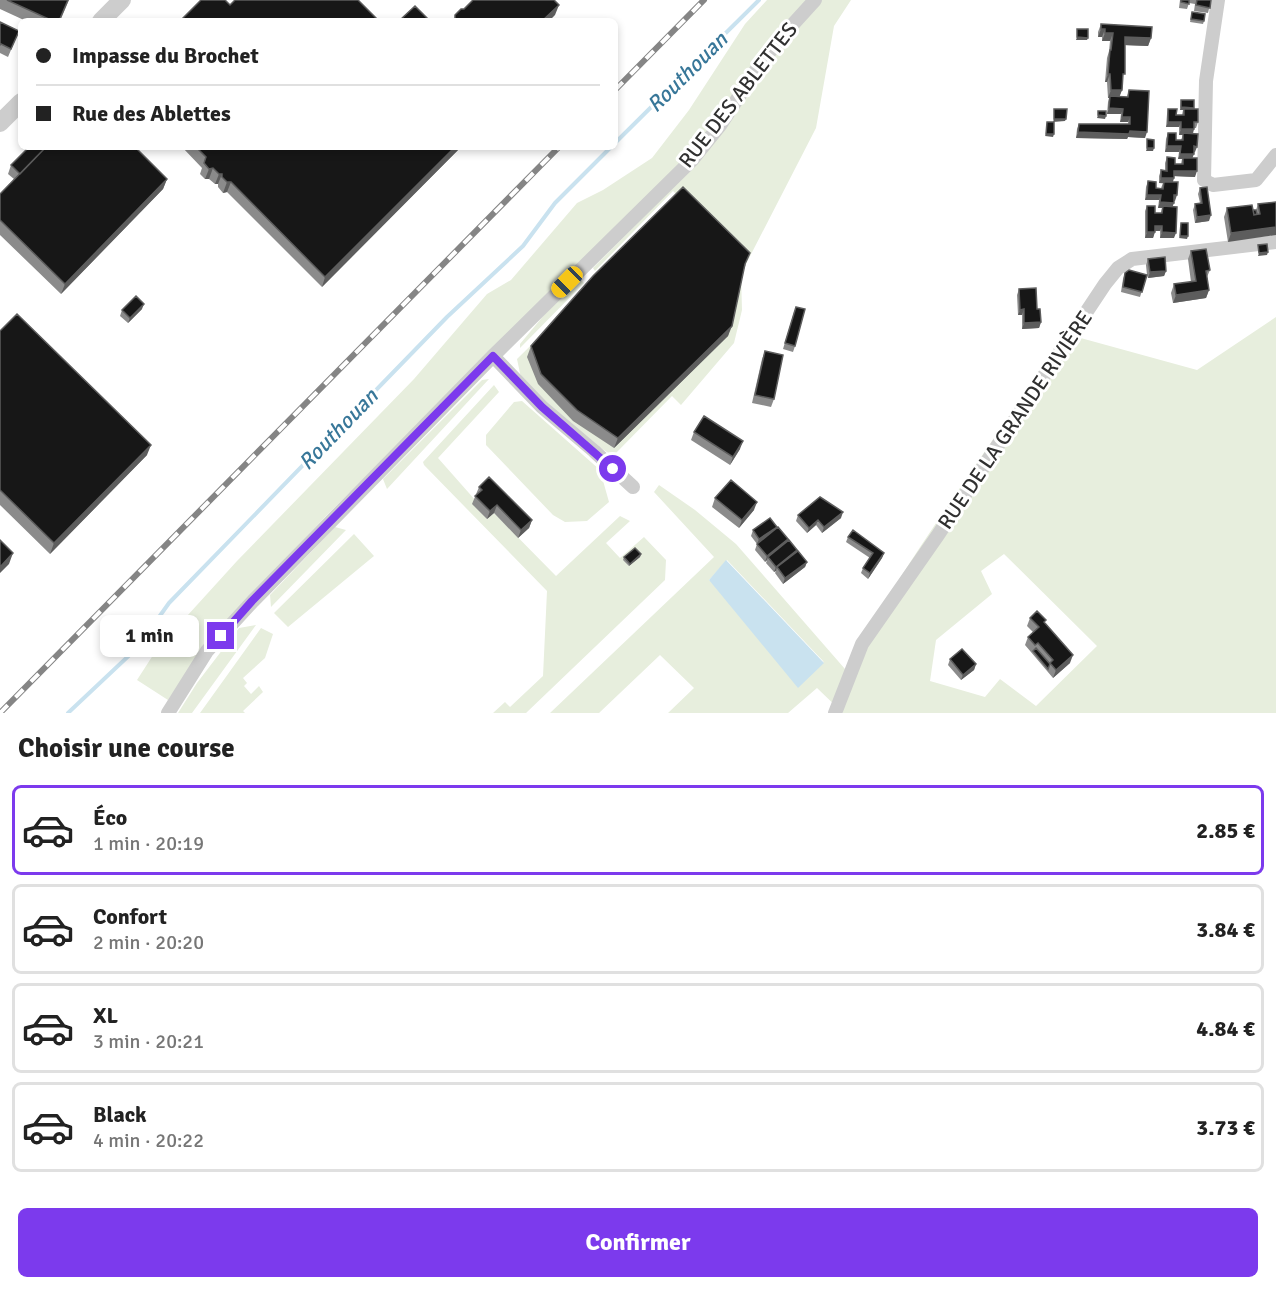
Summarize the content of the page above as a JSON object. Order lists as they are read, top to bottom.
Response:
{
  "streets": {
    "street": ["RUE DES ABLETTES", "RUE DE LA GRANDE RIVIÈRE"]
  },
  "water": ["Routhouan"],
  "page": {
    "banner": ["Impasse du Brochet", "Rue des Ablettes"],
    "bubble": "1 min",
    "heading": "Choisir une course",
    "list": [
      {
        "name": "Éco",
        "note": "1 min · 20:19",
        "value": "2.85 €"
      },
      {
        "name": "Confort",
        "note": "2 min · 20:20",
        "value": "3.84 €"
      },
      {
        "name": "XL",
        "note": "3 min · 20:21",
        "value": "4.84 €"
      },
      {
        "name": "Black",
        "note": "4 min · 20:22",
        "value": "3.73 €"
      }
    ],
    "buttons": "Confirmer"
  }
}
